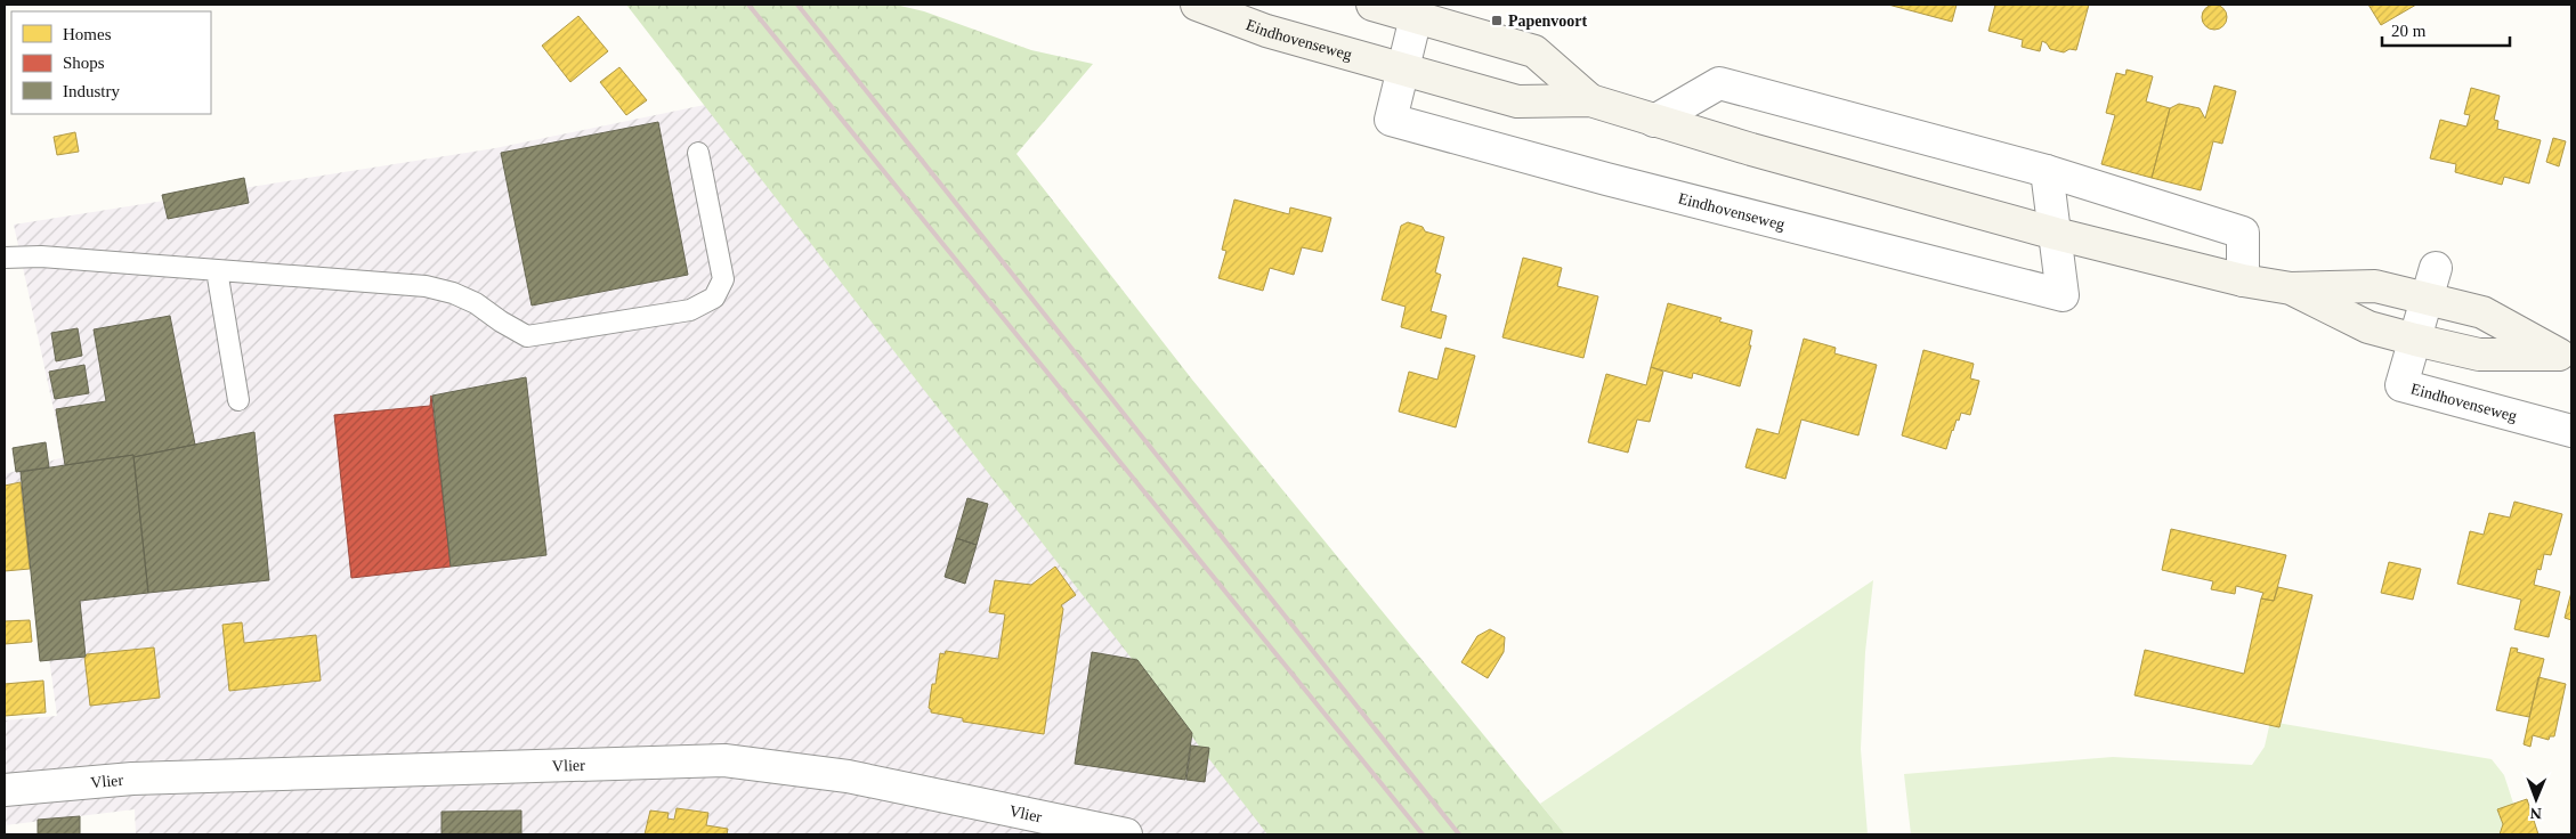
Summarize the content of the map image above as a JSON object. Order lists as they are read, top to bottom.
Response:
{
  "streets": {
    "main road": ["Eindhovenseweg"],
    "street": ["Vlier"]
  },
  "places": {
    "transit": ["Papenvoort"]
  },
  "legend": ["Homes", "Shops", "Industry"],
  "scale_bar": "20 m",
  "north": "bottom"
}
